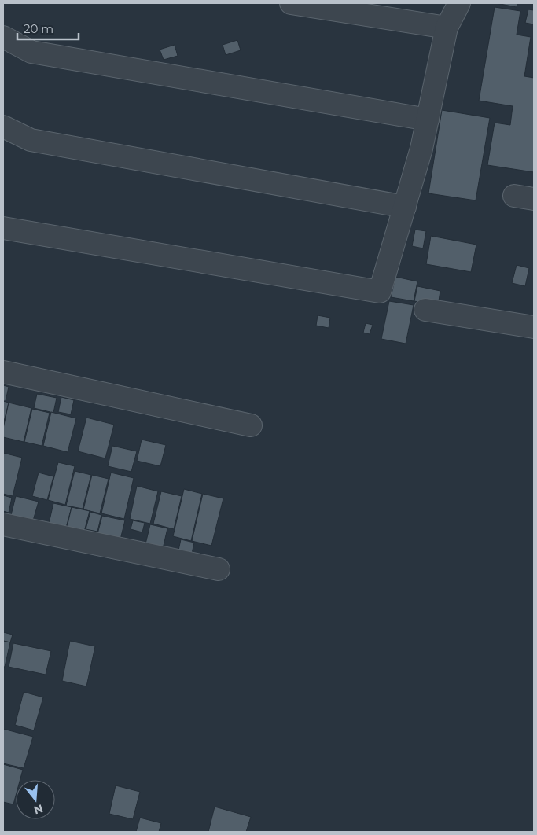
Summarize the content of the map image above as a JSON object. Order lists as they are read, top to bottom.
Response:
{
  "scale_bar": "20 m",
  "north": "bottom"
}
